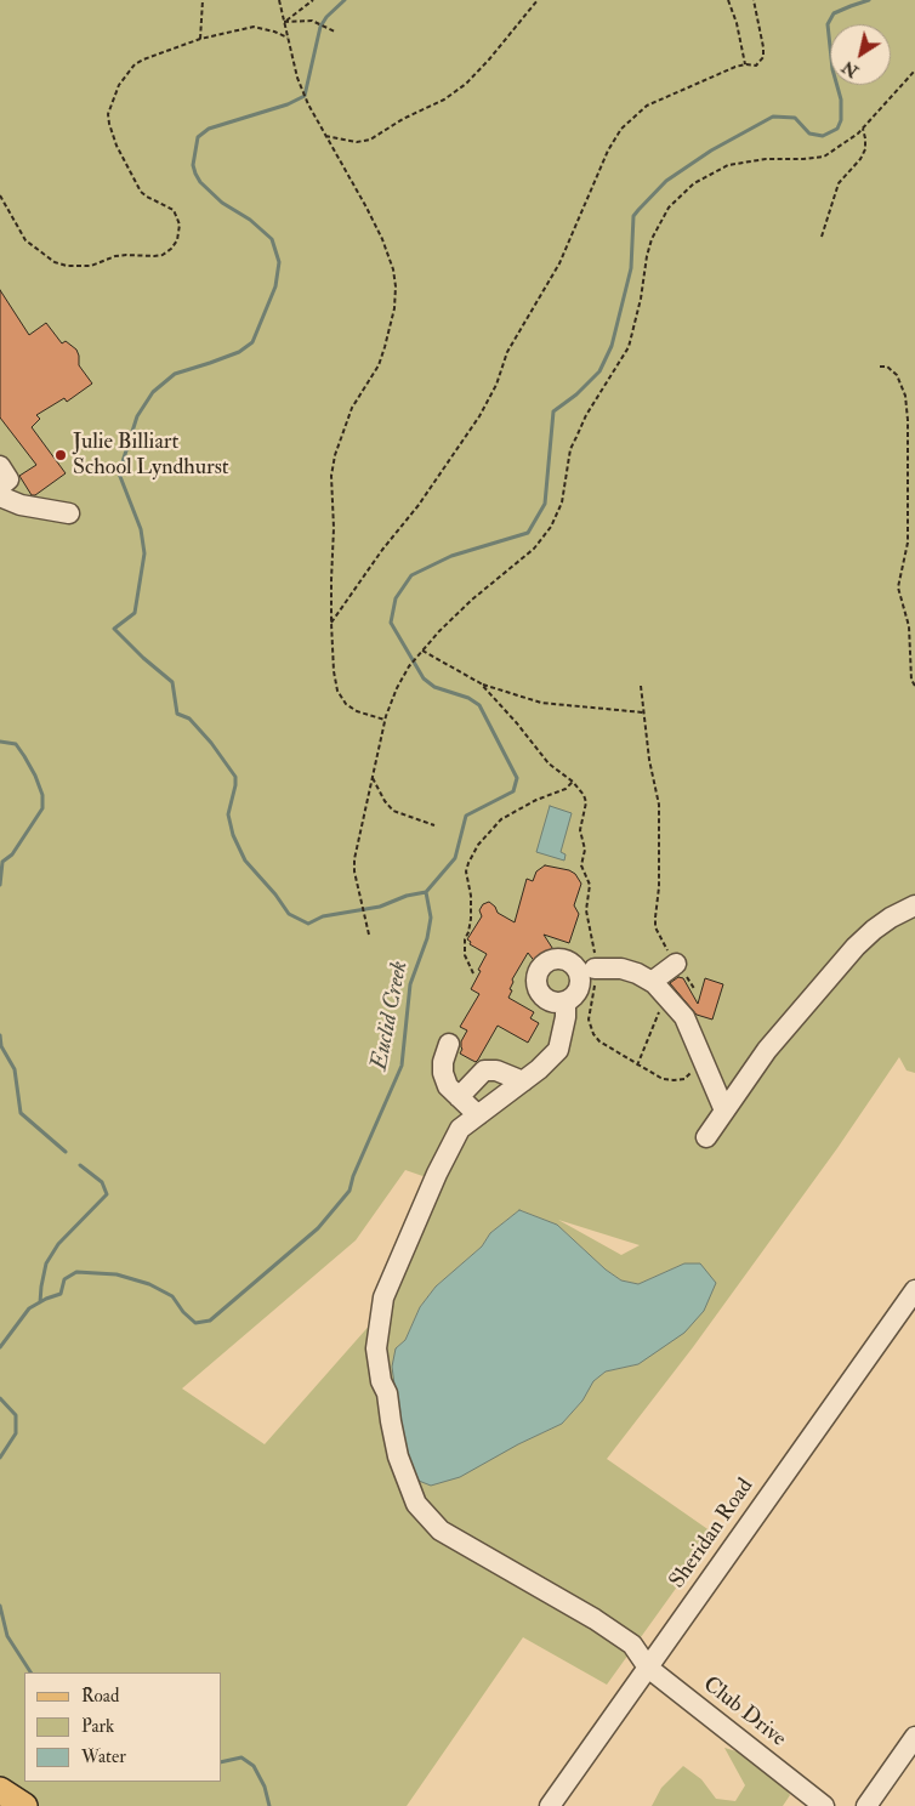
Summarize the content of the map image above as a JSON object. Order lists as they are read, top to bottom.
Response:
{
  "streets": {
    "street": ["Sheridan Road", "Club Drive"]
  },
  "crossings": [
    ["Sheridan Road", "Club Drive"]
  ],
  "water": ["Euclid Creek"],
  "places": ["Julie Billiart School Lyndhurst"],
  "legend": ["Road", "Park", "Water"],
  "north": "bottom left"
}
